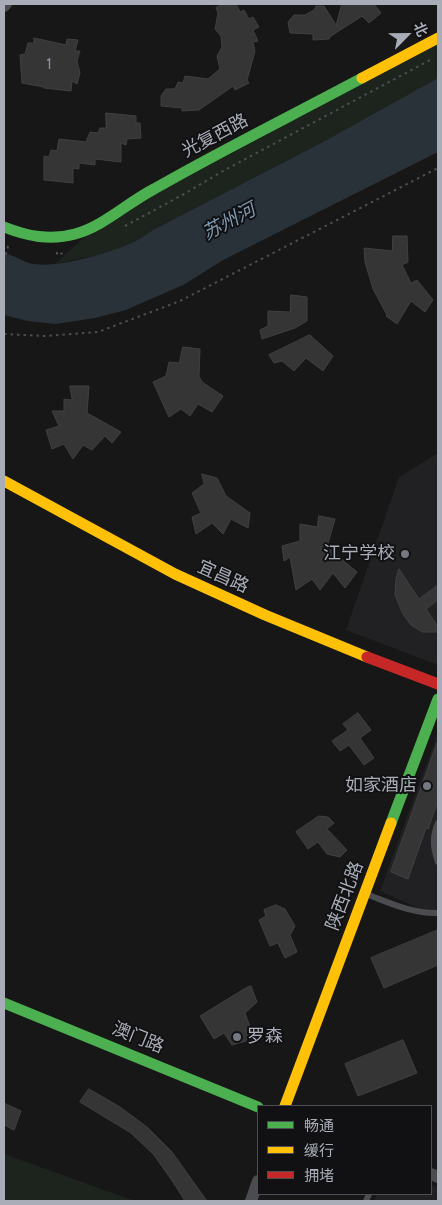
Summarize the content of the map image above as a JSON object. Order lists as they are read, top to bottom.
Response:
{
  "streets": {
    "street": [
      "光复西路",
      "宜昌路",
      "陕西北路",
      "澳门路"
    ]
  },
  "water": ["苏州河"],
  "places": ["江宁学校", "如家酒店", "罗森"],
  "house_numbers": ["1"],
  "legend": ["畅通", "缓行", "拥堵"],
  "north": "top right"
}
